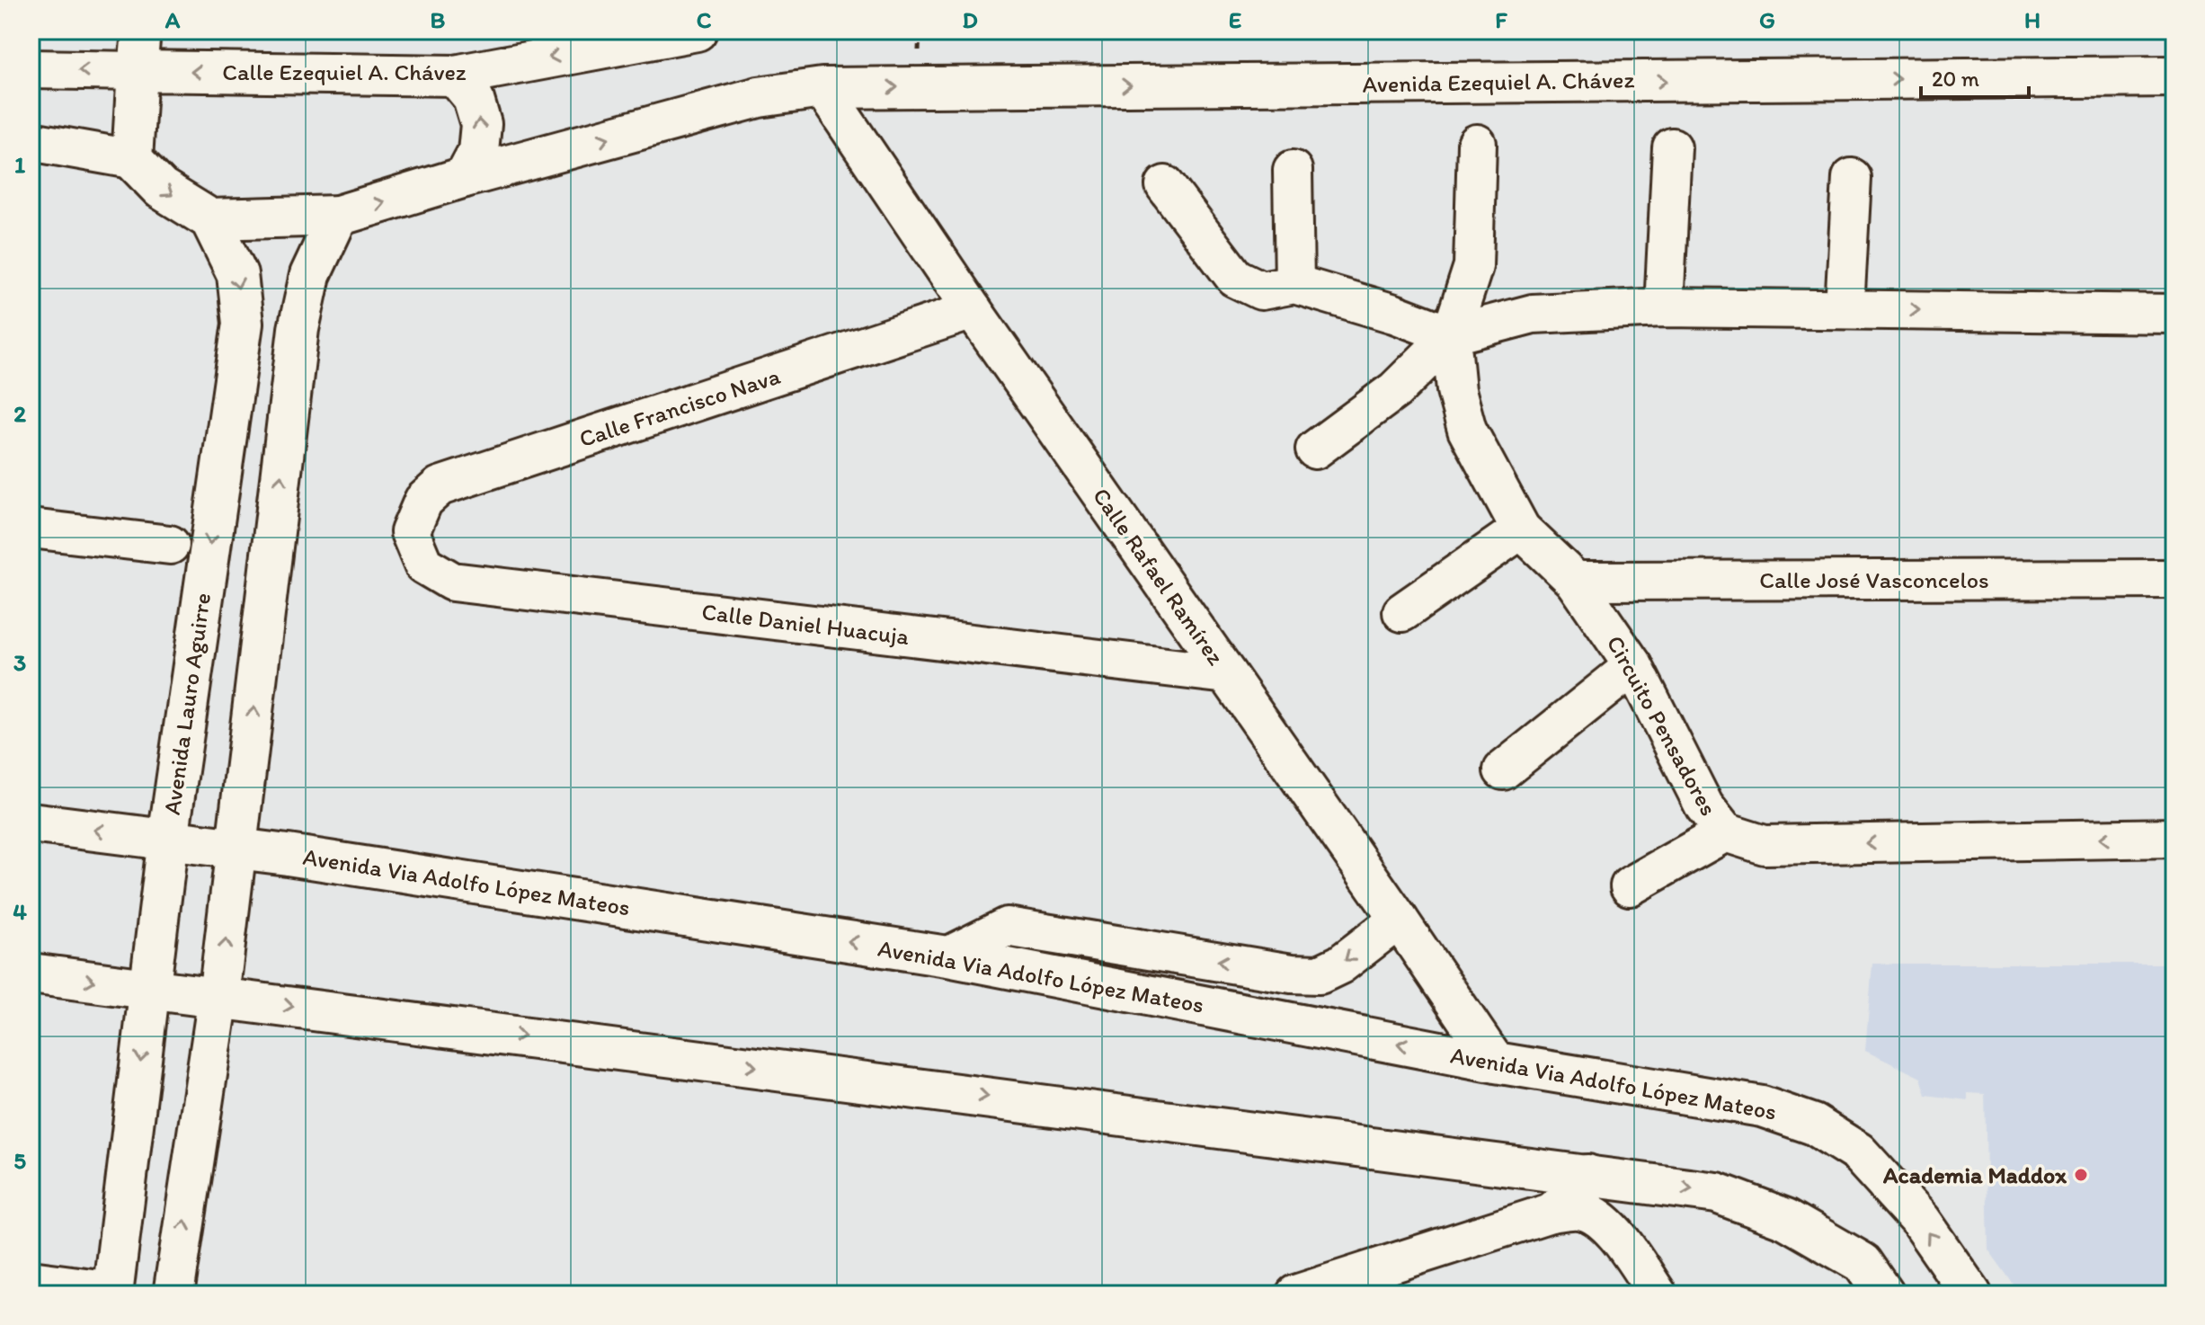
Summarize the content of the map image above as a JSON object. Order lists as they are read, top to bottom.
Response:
{
  "streets": {
    "street": [
      "Calle Ezequiel A. Chávez",
      "Avenida Ezequiel A. Chávez",
      "Calle Francisco Nava",
      "Calle Rafael Ramírez",
      "Calle José Vasconcelos",
      "Calle Daniel Huacuja",
      "Avenida Lauro Aguirre",
      "Circuito Pensadores",
      "Avenida Via Adolfo López Mateos"
    ]
  },
  "crossings": [
    ["Avenida Ezequiel A. Chávez", "Calle Rafael Ramírez"],
    ["Calle Francisco Nava", "Calle Rafael Ramírez"],
    ["Calle Francisco Nava", "Calle Daniel Huacuja"],
    ["Calle Rafael Ramírez", "Calle Daniel Huacuja"],
    ["Calle Rafael Ramírez", "Avenida Via Adolfo López Mateos"],
    ["Calle José Vasconcelos", "Circuito Pensadores"],
    ["Avenida Lauro Aguirre", "Avenida Via Adolfo López Mateos"]
  ],
  "one_way": ["Circuito Pensadores"],
  "places": ["Academia Maddox"],
  "scale_bar": "20 m",
  "grid": {
    "columns": [
      "A",
      "B",
      "C",
      "D",
      "E",
      "F",
      "G",
      "H"
    ],
    "rows": [
      "1",
      "2",
      "3",
      "4",
      "5"
    ]
  }
}
